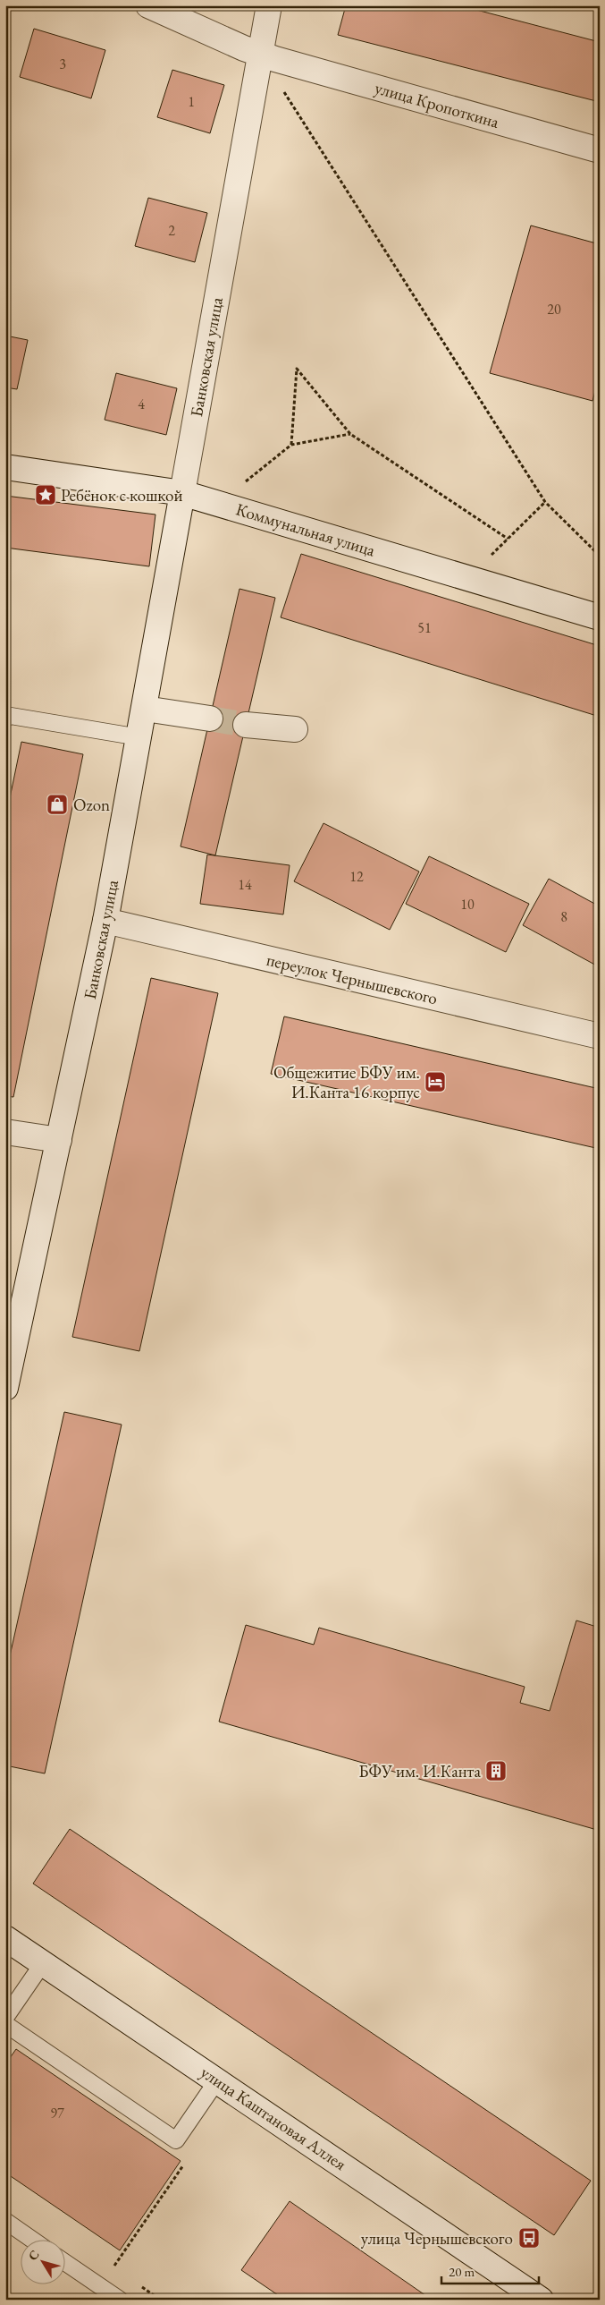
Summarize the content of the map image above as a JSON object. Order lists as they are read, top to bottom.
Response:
{
  "streets": {
    "street": [
      "улица Кропоткина",
      "Банковская улица",
      "Коммунальная улица",
      "переулок Чернышевского",
      "улица Каштановая Аллея"
    ]
  },
  "crossings": [
    ["улица Кропоткина", "Банковская улица"],
    ["Банковская улица", "Коммунальная улица"],
    ["Банковская улица", "переулок Чернышевского"]
  ],
  "places": {
    "place": ["Ребёнок с кошкой"],
    "shop": ["Ozon"],
    "hotel": ["Общежитие БФУ им. И.Канта 16 корпус"],
    "building": ["БФУ им. И.Канта"],
    "bus stop": ["улица Чернышевского"]
  },
  "house_numbers": [
    "3",
    "1",
    "2",
    "20",
    "4",
    "51",
    "12",
    "14",
    "10",
    "8",
    "97"
  ],
  "scale_bar": "20 m",
  "north": "top left"
}
